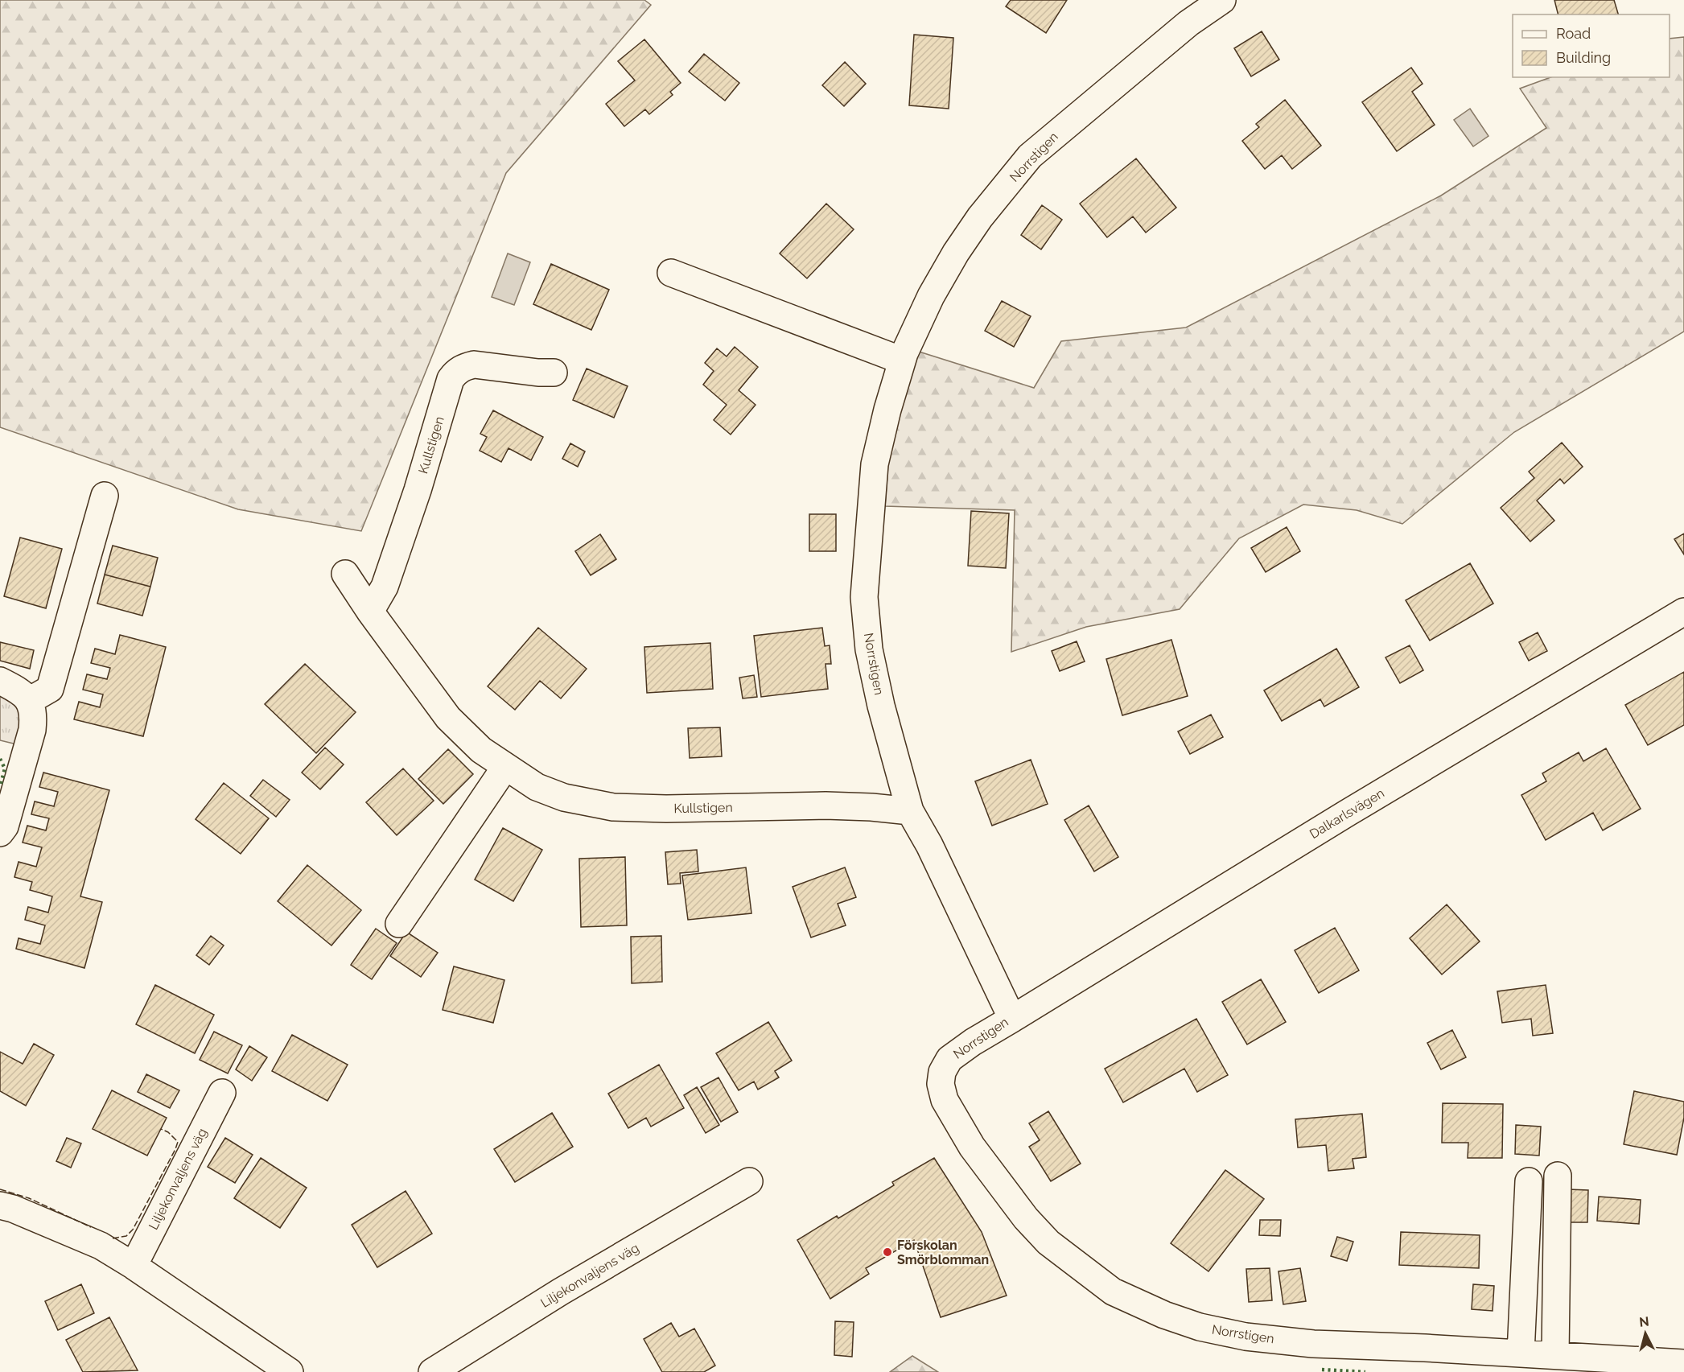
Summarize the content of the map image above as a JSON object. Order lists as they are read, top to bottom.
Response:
{
  "streets": {
    "street": [
      "Norrstigen",
      "Kullstigen",
      "Dalkarlsvägen",
      "Liljekonvaljens väg"
    ]
  },
  "crossings": [
    ["Norrstigen", "Kullstigen"],
    ["Norrstigen", "Dalkarlsvägen"]
  ],
  "places": ["Förskolan Smörblomman"],
  "legend": ["Road", "Building"],
  "north": "top"
}
